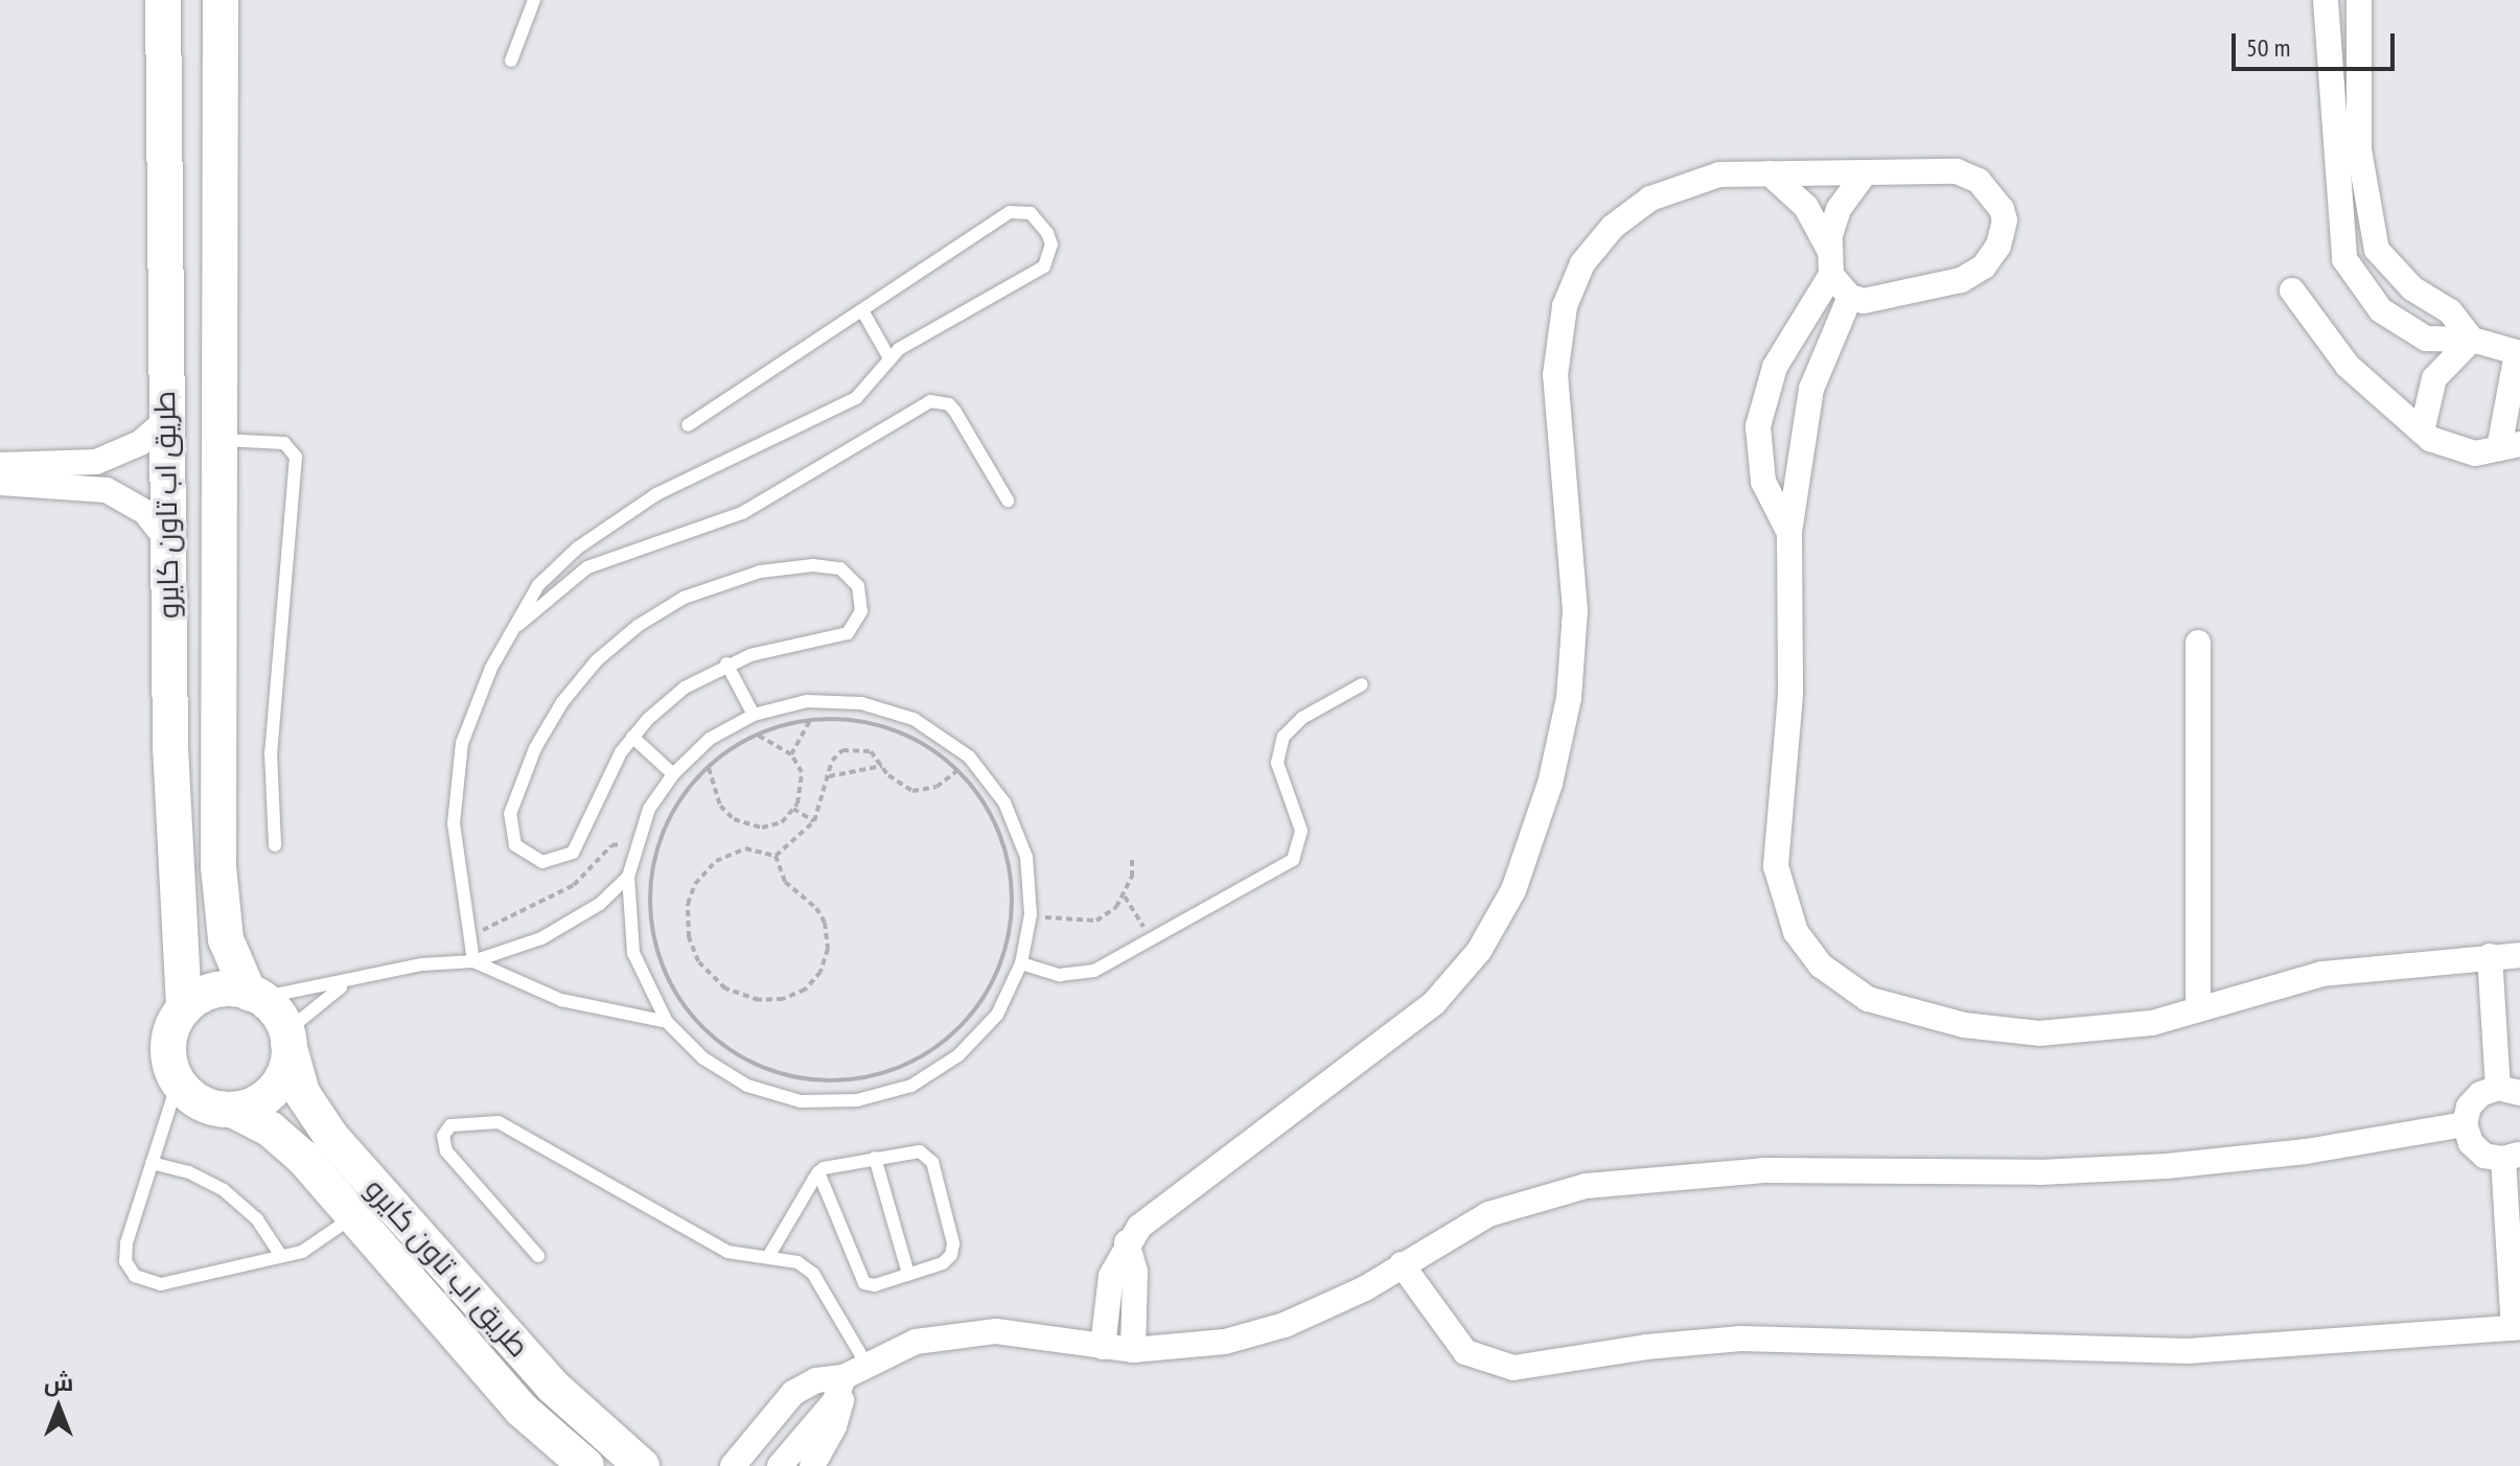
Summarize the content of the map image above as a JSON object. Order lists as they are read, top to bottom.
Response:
{
  "streets": {
    "street": ["طريق اب تاون كايرو"]
  },
  "scale_bar": "50 m",
  "north": "top"
}
